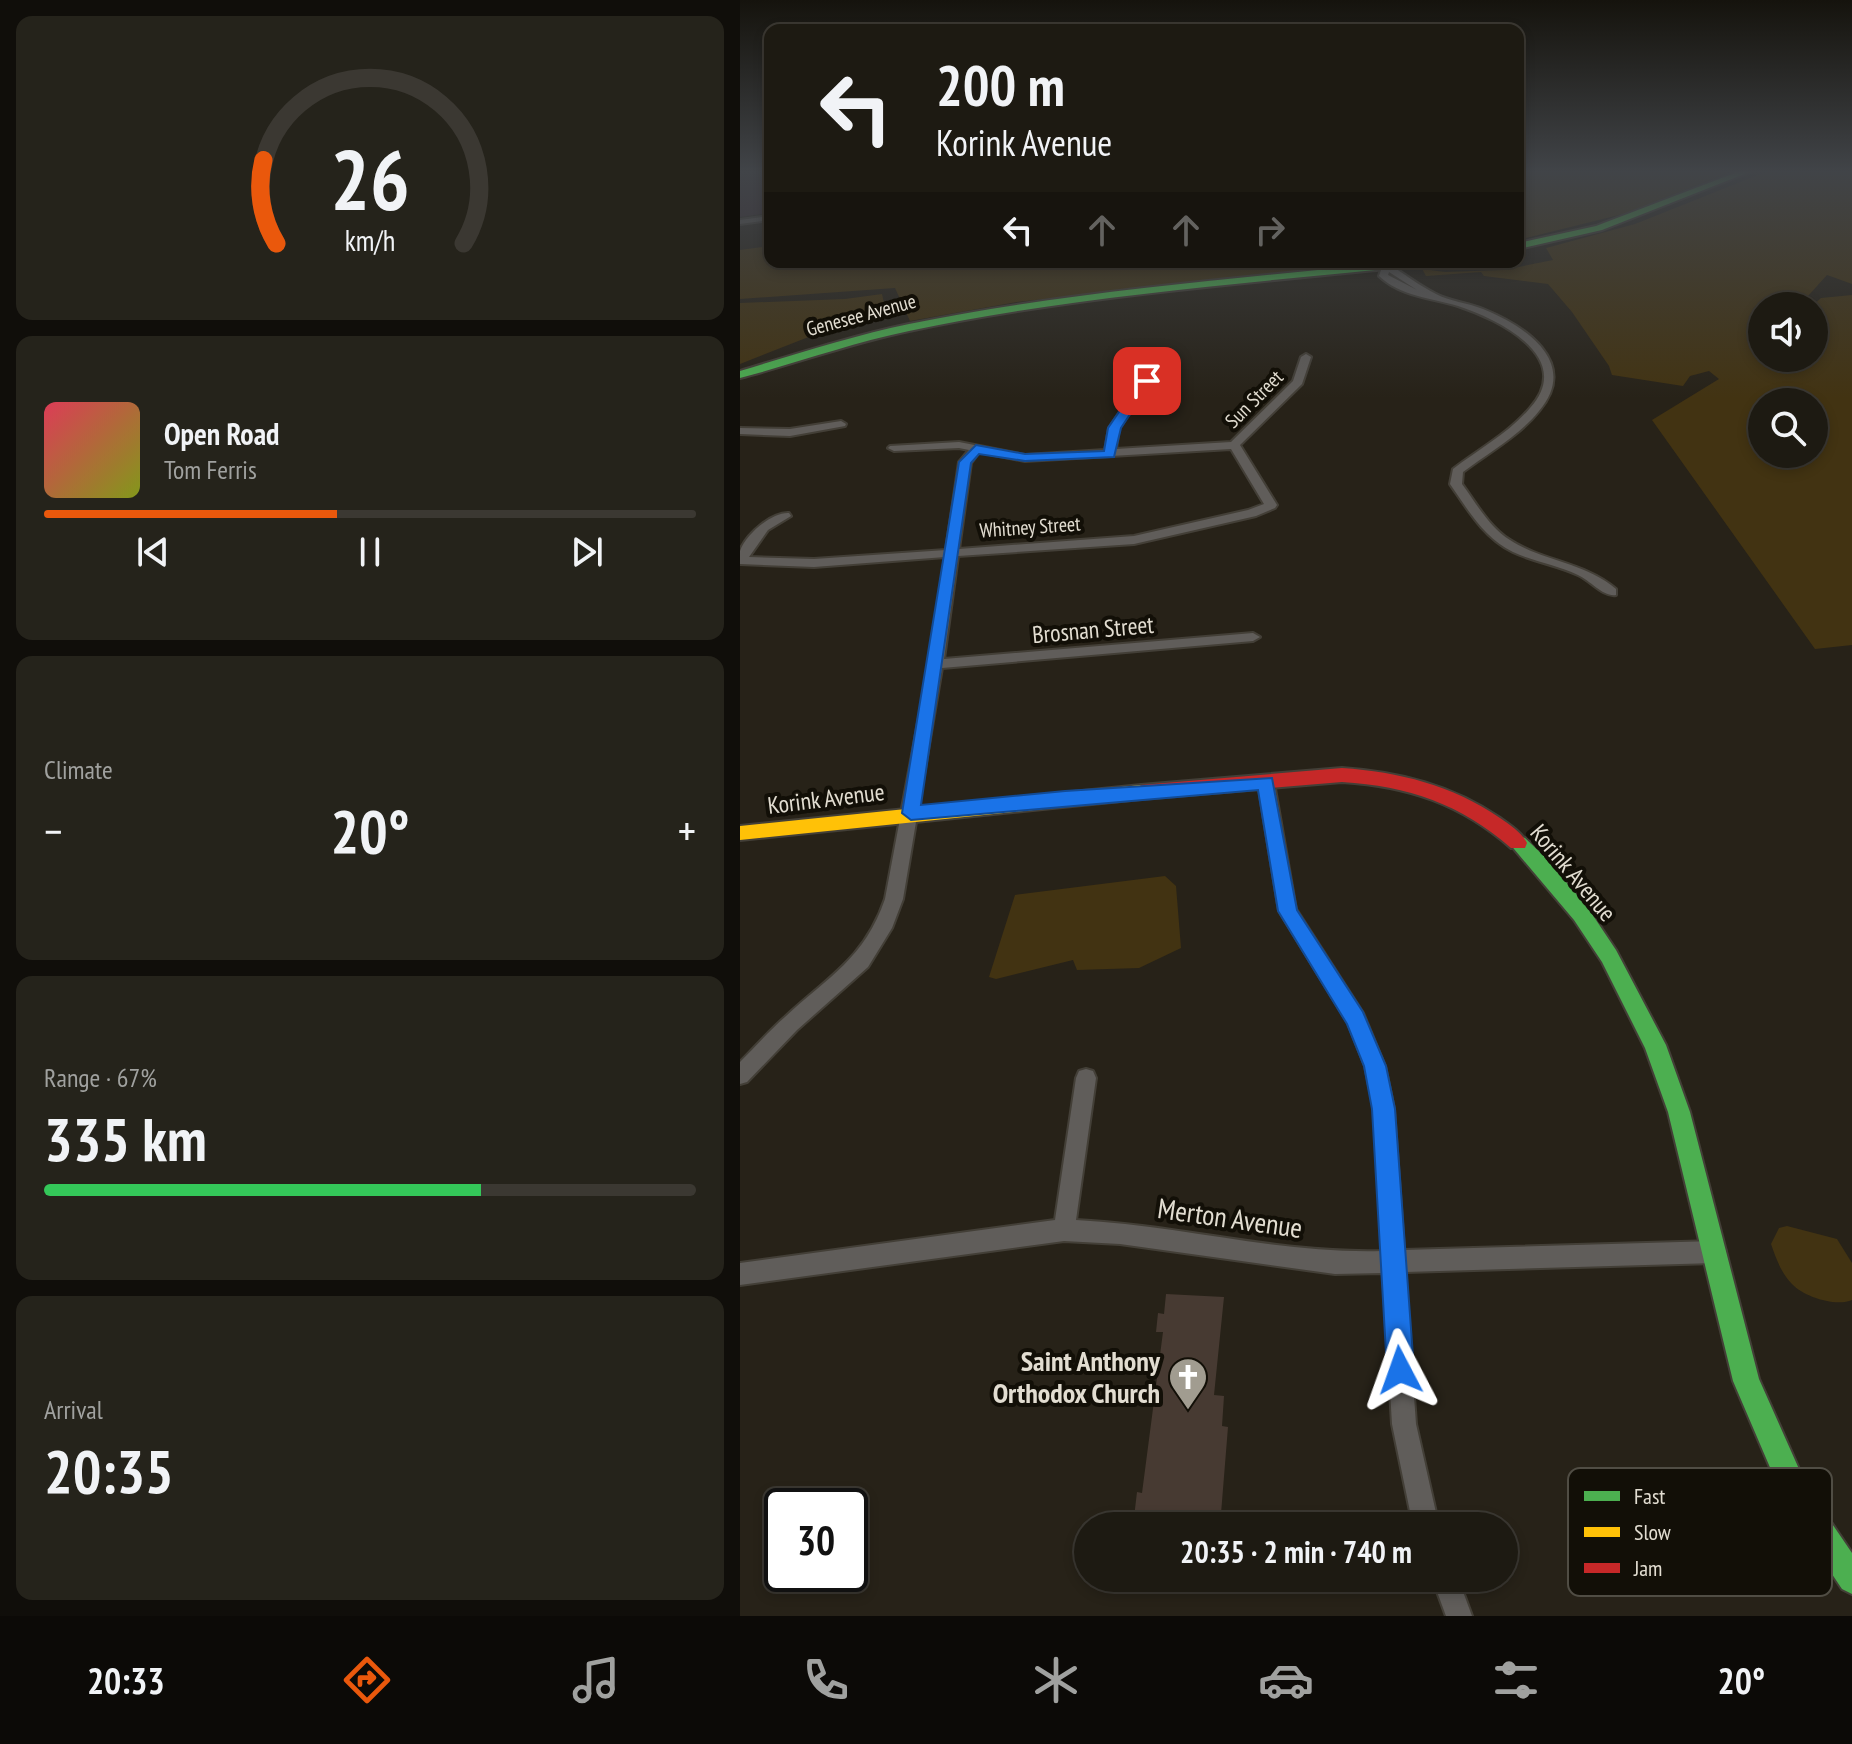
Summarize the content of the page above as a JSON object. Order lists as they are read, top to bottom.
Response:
{
  "streets": {
    "main road": ["Genesee Avenue", "Korink Avenue"],
    "street": [
      "Sun Street",
      "Whitney Street",
      "Brosnan Street",
      "Merton Avenue"
    ]
  },
  "crossings": [
    ["Sun Street", "Whitney Street"],
    ["Korink Avenue", "Merton Avenue"]
  ],
  "places": {
    "church": ["Saint Anthony Orthodox Church"]
  },
  "legend": ["Fast", "Slow", "Jam"],
  "page": {
    "turn": ["200 m", "Korink Avenue"],
    "song": ["Open Road", "Tom Ferris"],
    "tile": [
      "Climate",
      ["Range · 67%", "335 km"],
      ["Arrival", "20:35"]
    ],
    "heat": ["−", "20°", "+"],
    "limit": "30",
    "trip": "20:35 · 2 min · 740 m",
    "tabs": ["20:33", "20°"],
    "gauge": ["26", "km/h"]
  }
}
